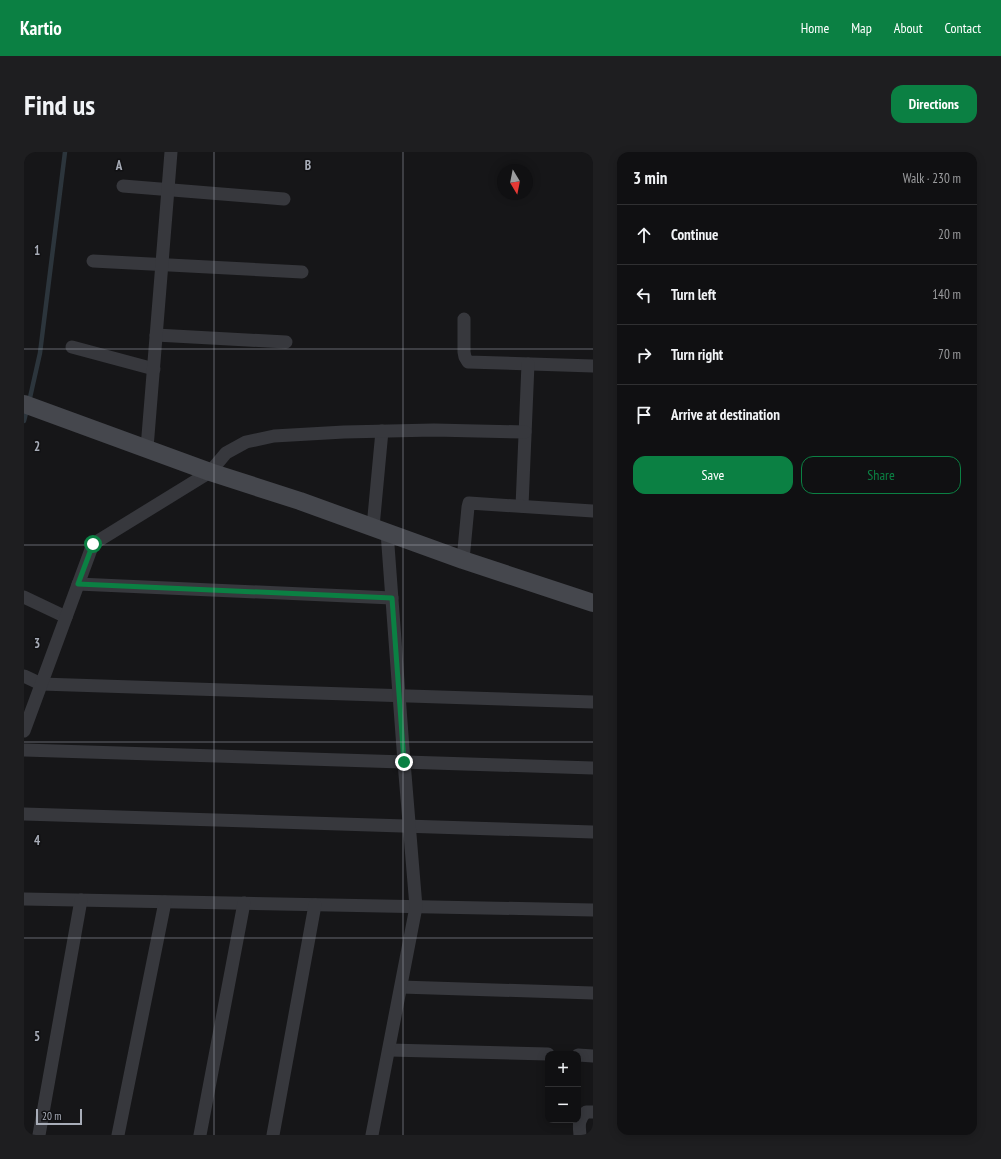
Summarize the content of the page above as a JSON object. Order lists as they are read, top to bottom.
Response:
{
  "scale_bar": "20 m",
  "north": "bottom",
  "page": {
    "header": "Kartio",
    "nav": [
      "Home",
      "Map",
      "About",
      "Contact"
    ],
    "buttons": [
      "Directions",
      ["Save", "Share"]
    ],
    "title": "Find us",
    "heading": ["3 min", "Walk · 230 m"],
    "list": [
      ["Continue", "20 m"],
      ["Turn left", "140 m"],
      ["Turn right", "70 m"],
      "Arrive at destination"
    ],
    "map_buttons": ["+", "−"],
    "scale": "20 m"
  },
  "grid": {
    "columns": ["A", "B"],
    "rows": [
      "1",
      "2",
      "3",
      "4",
      "5"
    ]
  }
}
